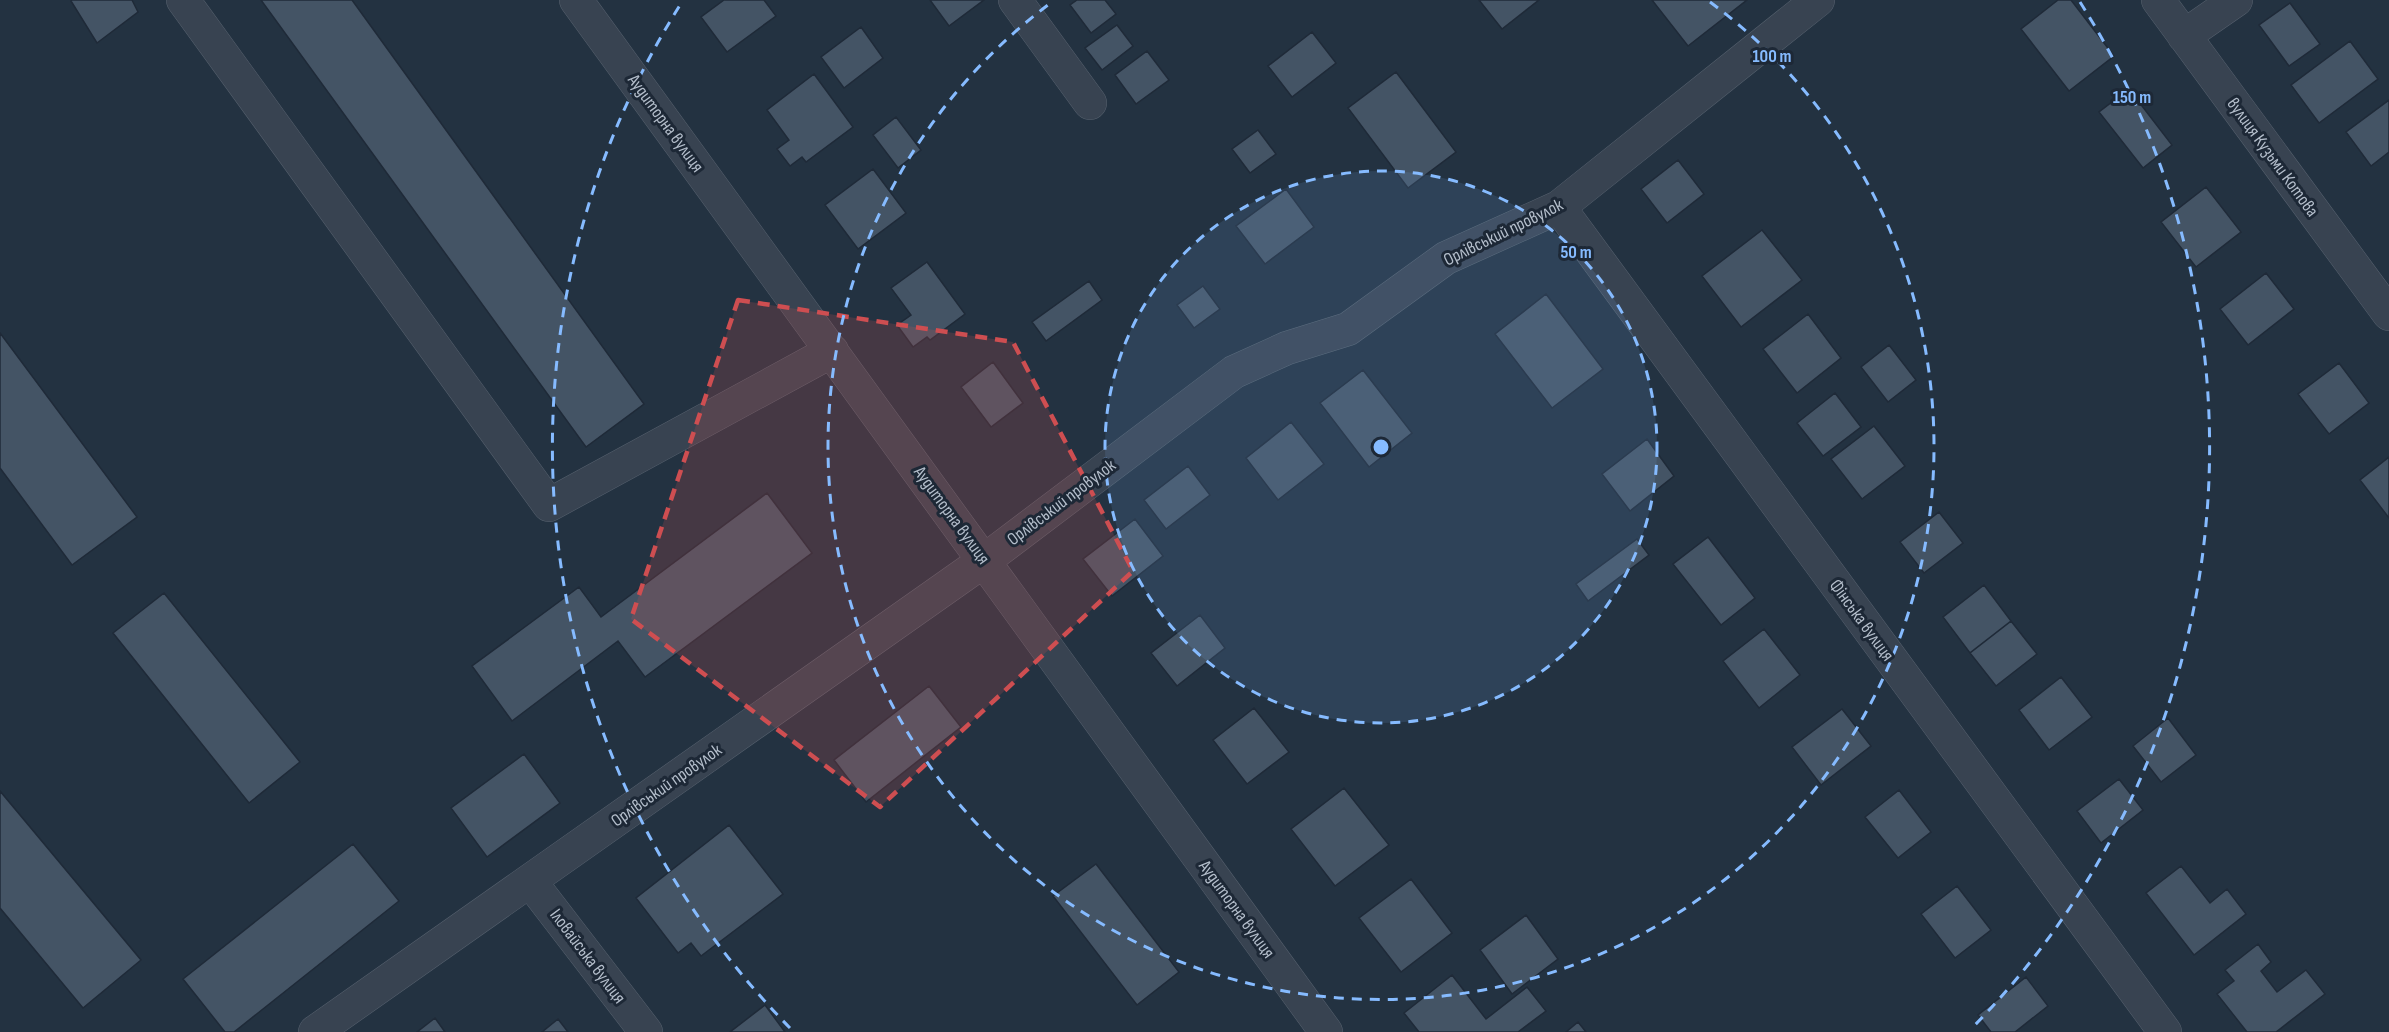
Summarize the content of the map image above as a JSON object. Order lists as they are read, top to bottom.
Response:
{
  "streets": {
    "street": [
      "Аудиторна вулиця",
      "вулиця Кузьми Котова",
      "Орлівський провулок",
      "Фінська вулиця",
      "Іловайська вулиця"
    ]
  },
  "crossings": [
    ["Аудиторна вулиця", "Орлівський провулок"],
    ["Орлівський провулок", "Фінська вулиця"],
    ["Орлівський провулок", "Іловайська вулиця"]
  ],
  "rings": ["100 m", "150 m", "50 m"]
}
